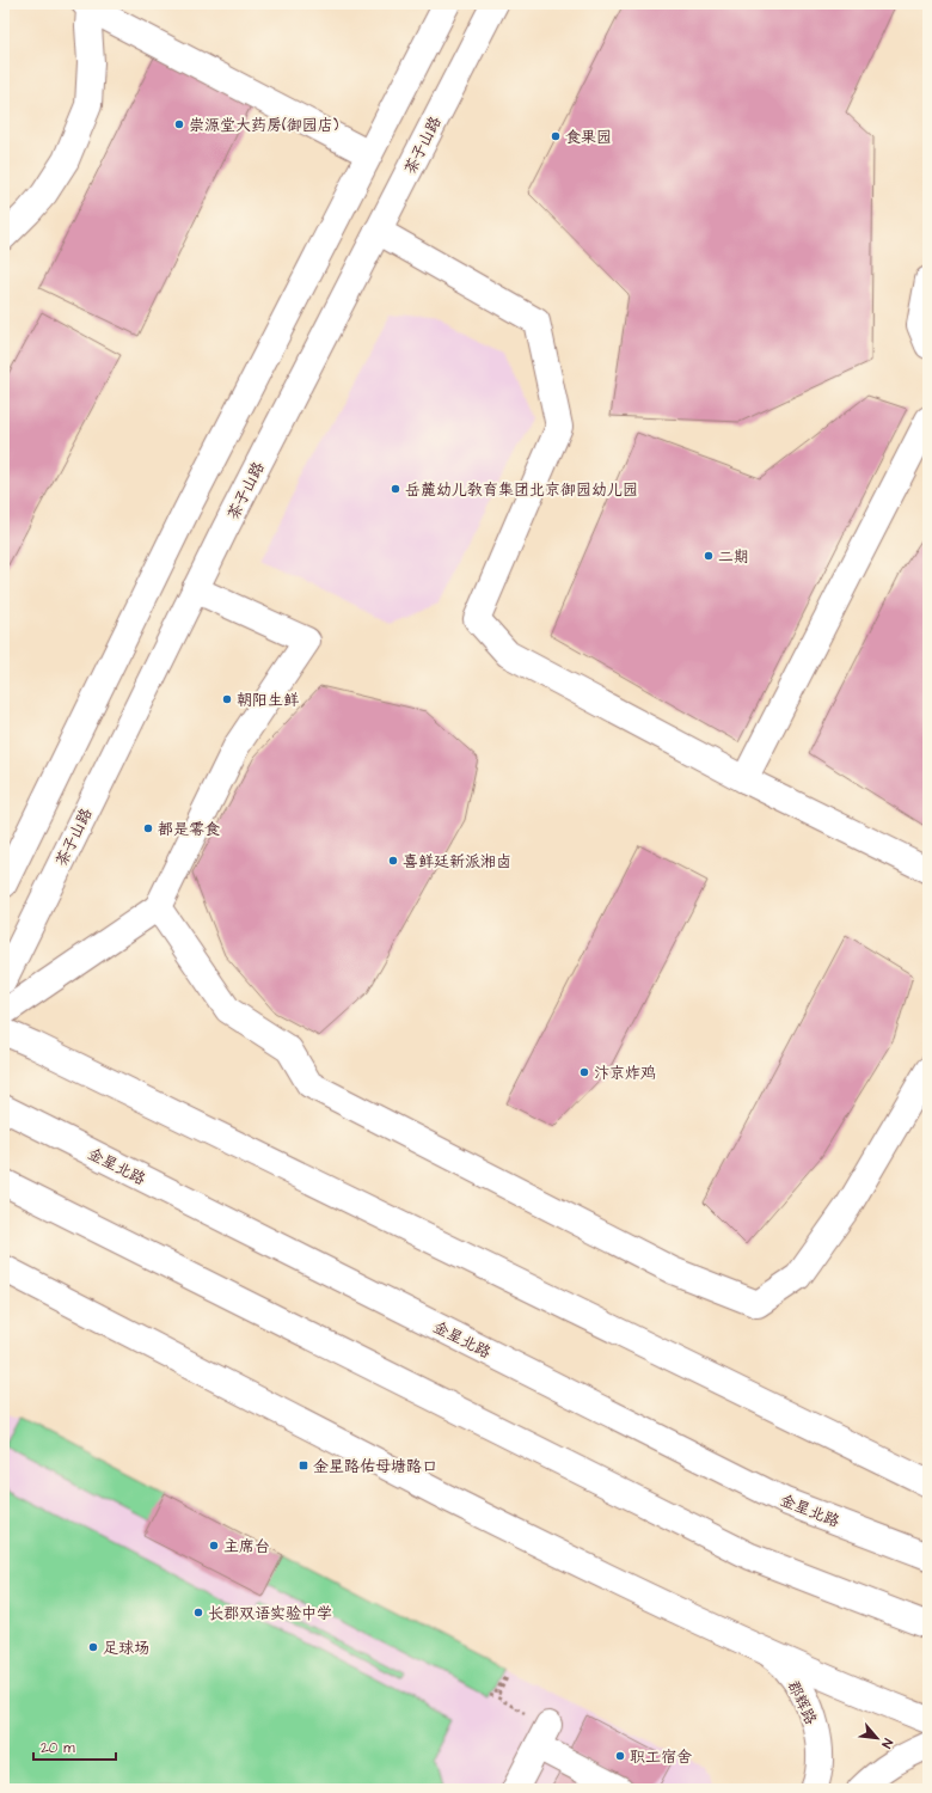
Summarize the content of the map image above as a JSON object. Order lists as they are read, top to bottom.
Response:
{
  "streets": {
    "street": ["茶子山路", "金星北路", "郡辉路"]
  },
  "places": {
    "other": [
      "崇源堂大药房(御园店)",
      "食果园",
      "岳麓幼儿教育集团北京御园幼儿园",
      "二期",
      "朝阳生鲜",
      "都是零食",
      "喜鲜廷新派湘卤",
      "汴京炸鸡",
      "主席台",
      "长郡双语实验中学",
      "足球场",
      "职工宿舍"
    ],
    "transit": ["金星路佑母塘路口"]
  },
  "scale_bar": "20 m",
  "north": "bottom right"
}
